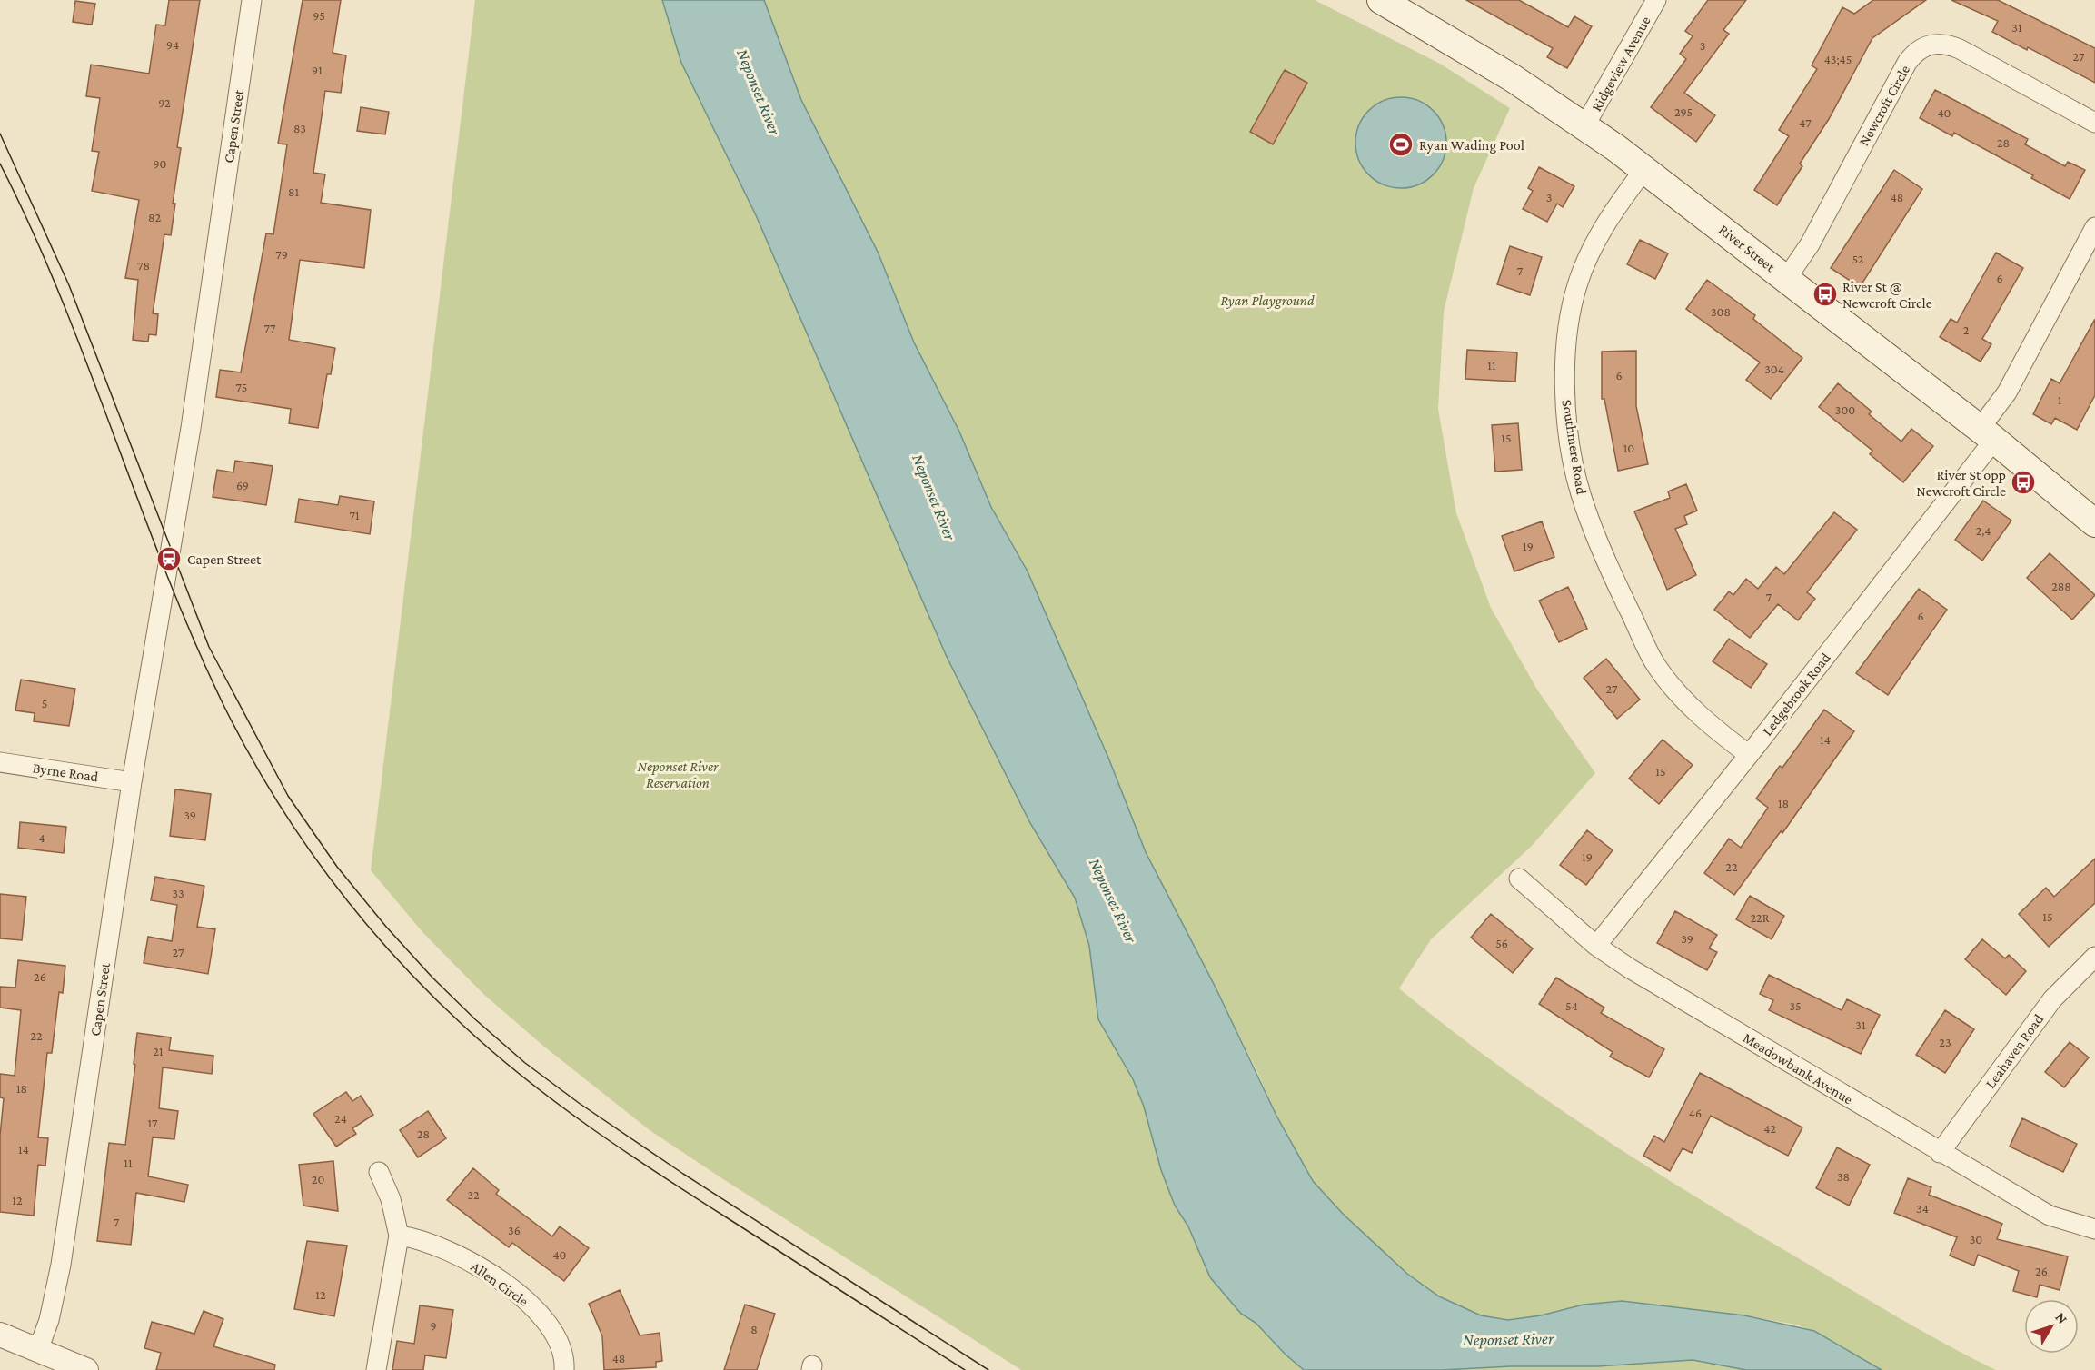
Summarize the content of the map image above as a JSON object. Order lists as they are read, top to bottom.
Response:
{
  "streets": {
    "main road": ["River Street"],
    "street": [
      "Ridgeview Avenue",
      "Newcroft Circle",
      "Capen Street",
      "Southmere Road",
      "Ledgebrook Road",
      "Byrne Road",
      "Leahaven Road",
      "Meadowbank Avenue",
      "Allen Circle"
    ]
  },
  "crossings": [
    ["Ridgeview Avenue", "River Street"],
    ["Newcroft Circle", "River Street"],
    ["Capen Street", "Byrne Road"],
    ["River Street", "Southmere Road"],
    ["River Street", "Ledgebrook Road"],
    ["Southmere Road", "Ledgebrook Road"],
    ["Ledgebrook Road", "Meadowbank Avenue"],
    ["Leahaven Road", "Meadowbank Avenue"]
  ],
  "water": ["Neponset River"],
  "parks": ["Ryan Playground", "Neponset River Reservation"],
  "places": {
    "sports": ["Ryan Wading Pool"],
    "bus stop": ["River St @ Newcroft Circle", "River St opp Newcroft Circle"],
    "station": ["Capen Street"]
  },
  "house_numbers": [
    "95",
    "31",
    "94",
    "3",
    "27",
    "43;45",
    "91",
    "92",
    "295",
    "40",
    "47",
    "83",
    "28",
    "90",
    "81",
    "3",
    "48",
    "82",
    "79",
    "52",
    "78",
    "7",
    "6",
    "308",
    "77",
    "2",
    "11",
    "304",
    "6",
    "75",
    "1",
    "300",
    "15",
    "10",
    "69",
    "71",
    "2,4",
    "19",
    "288",
    "7",
    "6",
    "27",
    "5",
    "14",
    "15",
    "18",
    "39",
    "4",
    "19",
    "22",
    "33",
    "15",
    "22R",
    "39",
    "56",
    "27",
    "26",
    "54",
    "35",
    "31",
    "22",
    "23",
    "21",
    "18",
    "46",
    "24",
    "17",
    "42",
    "28",
    "14",
    "11",
    "38",
    "20",
    "32",
    "12",
    "34",
    "7",
    "36",
    "30",
    "40",
    "26",
    "12",
    "9",
    "8",
    "48"
  ],
  "north": "top right"
}
